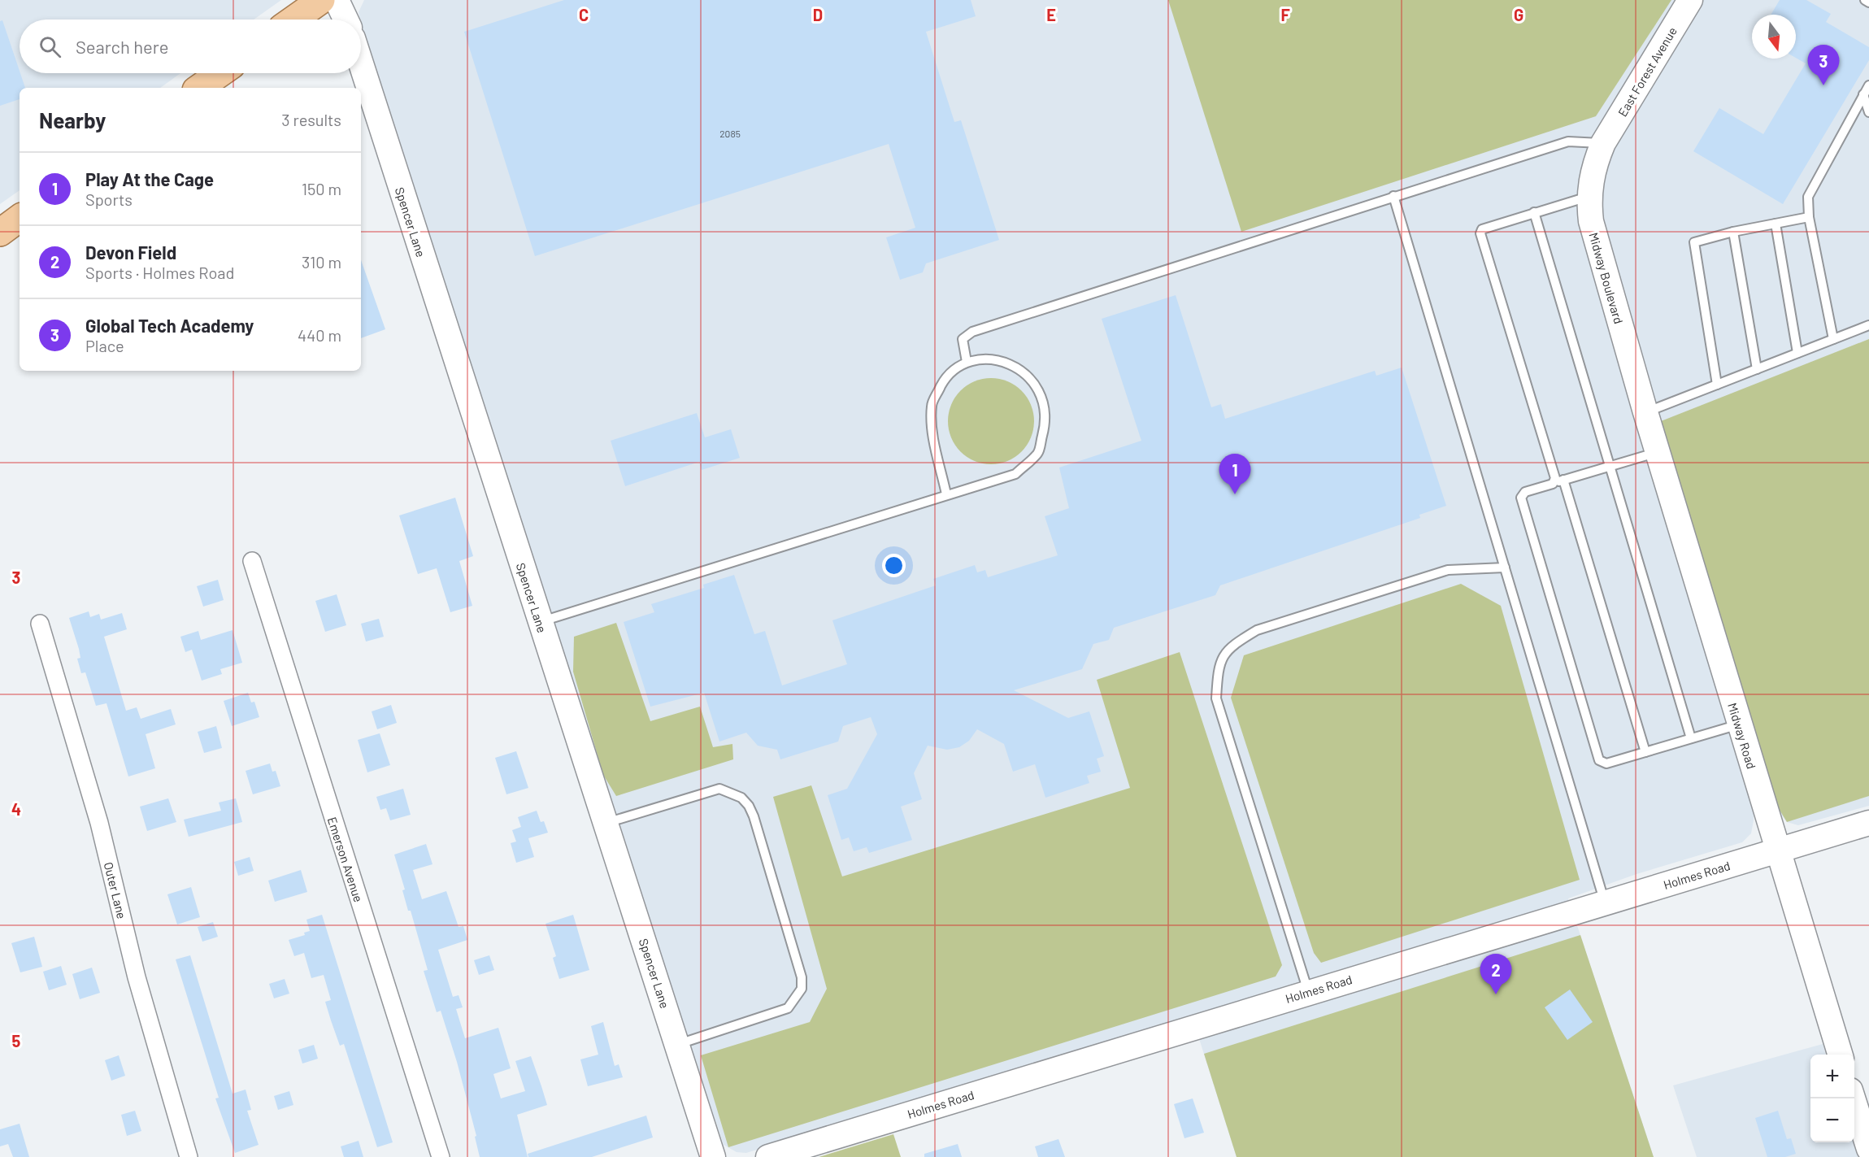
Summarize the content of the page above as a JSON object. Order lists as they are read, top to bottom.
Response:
{
  "streets": {
    "street": [
      "East Forest Avenue",
      "Spencer Lane",
      "Midway Boulevard",
      "Midway Road",
      "Emerson Avenue",
      "Holmes Road",
      "Outer Lane"
    ]
  },
  "crossings": [
    ["East Forest Avenue", "Midway Boulevard"],
    ["Midway Boulevard", "Midway Road"],
    ["Midway Road", "Holmes Road"]
  ],
  "house_numbers": ["2085"],
  "north": "bottom",
  "page": {
    "search": "Search here",
    "pins": ["3", "1", "2"],
    "heading": ["Nearby", "3 results"],
    "list": [
      {
        "mark": "1",
        "name": "Play At the Cage",
        "note": "Sports",
        "value": "150 m"
      },
      {
        "mark": "2",
        "name": "Devon Field",
        "note": "Sports · Holmes Road",
        "value": "310 m"
      },
      {
        "mark": "3",
        "name": "Global Tech Academy",
        "note": "Place",
        "value": "440 m"
      }
    ],
    "map_buttons": ["+", "−"]
  },
  "grid": {
    "columns": [
      "C",
      "D",
      "E",
      "F",
      "G"
    ],
    "rows": ["3", "4", "5"]
  }
}
